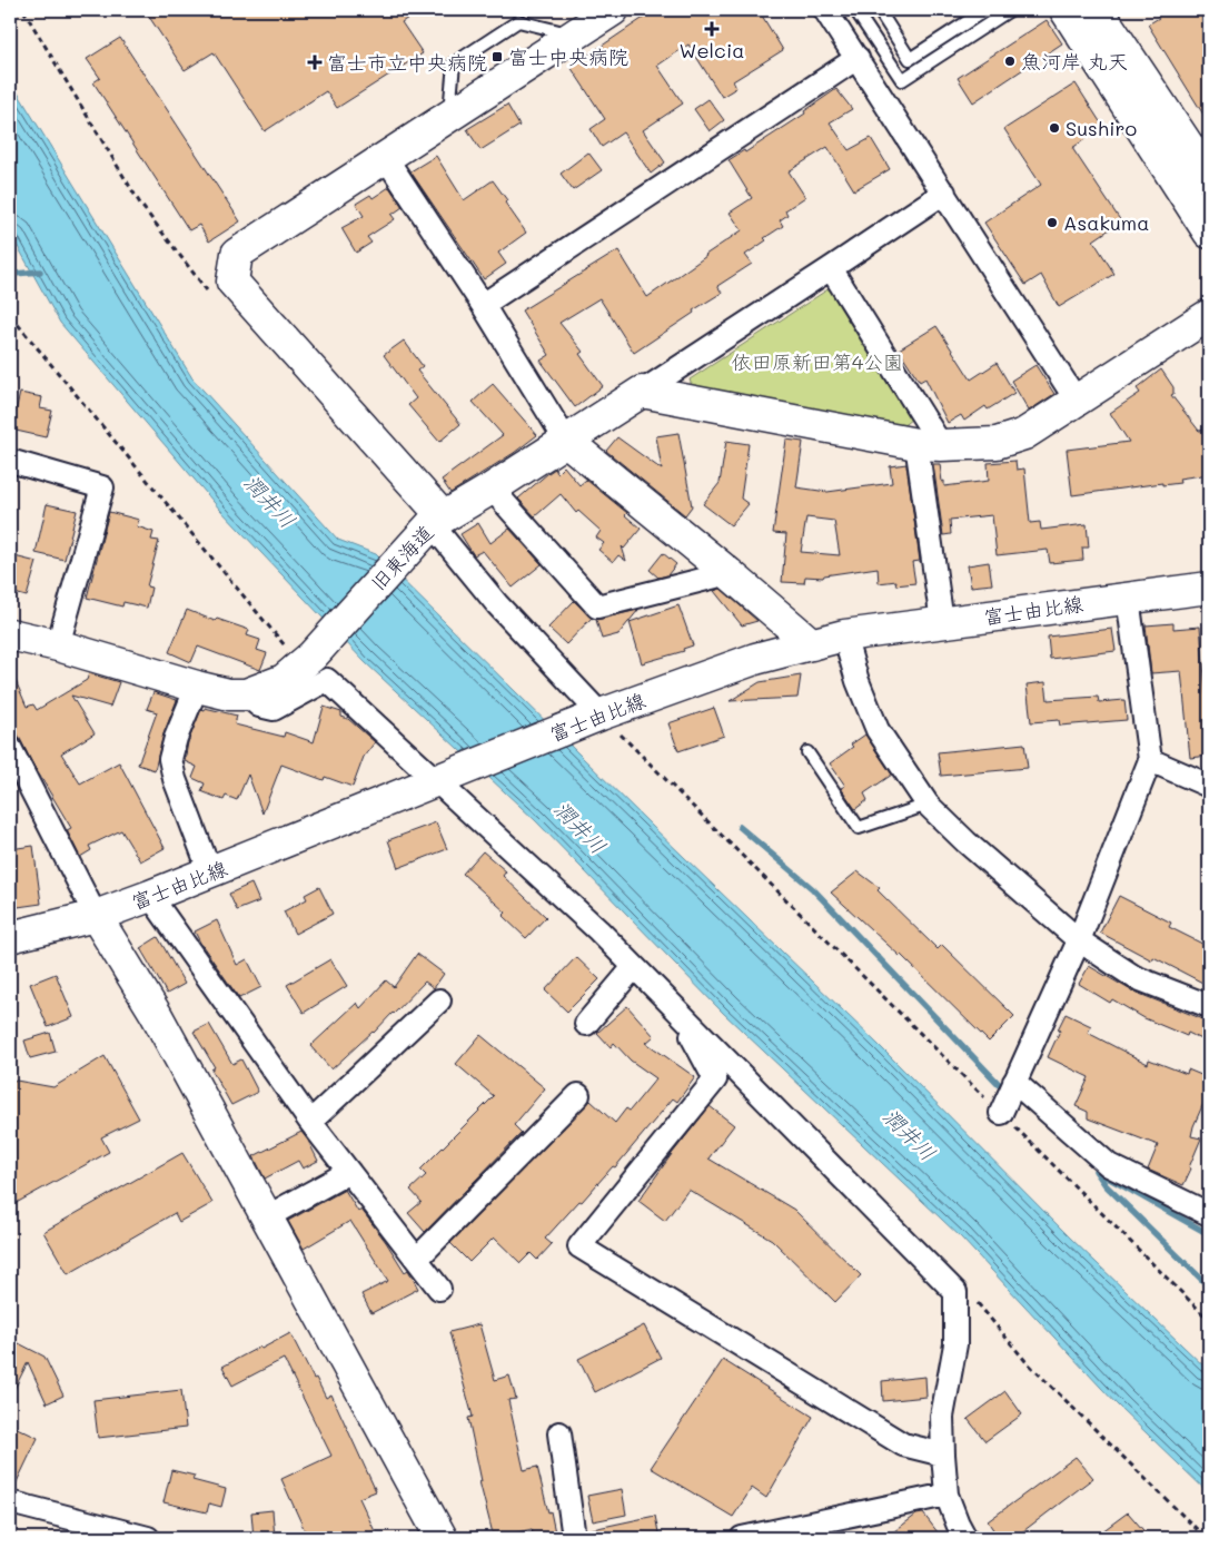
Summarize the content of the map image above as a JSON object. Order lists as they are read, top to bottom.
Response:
{
  "streets": {
    "street": ["旧東海道", "富士由比線"]
  },
  "water": ["潤井川"],
  "parks": ["依田原新田第4公園"],
  "places": {
    "health": ["Welcia", "富士市立中央病院"],
    "transit": ["富士中央病院"],
    "other": ["魚河岸 丸天", "Sushiro", "Asakuma"]
  }
}
